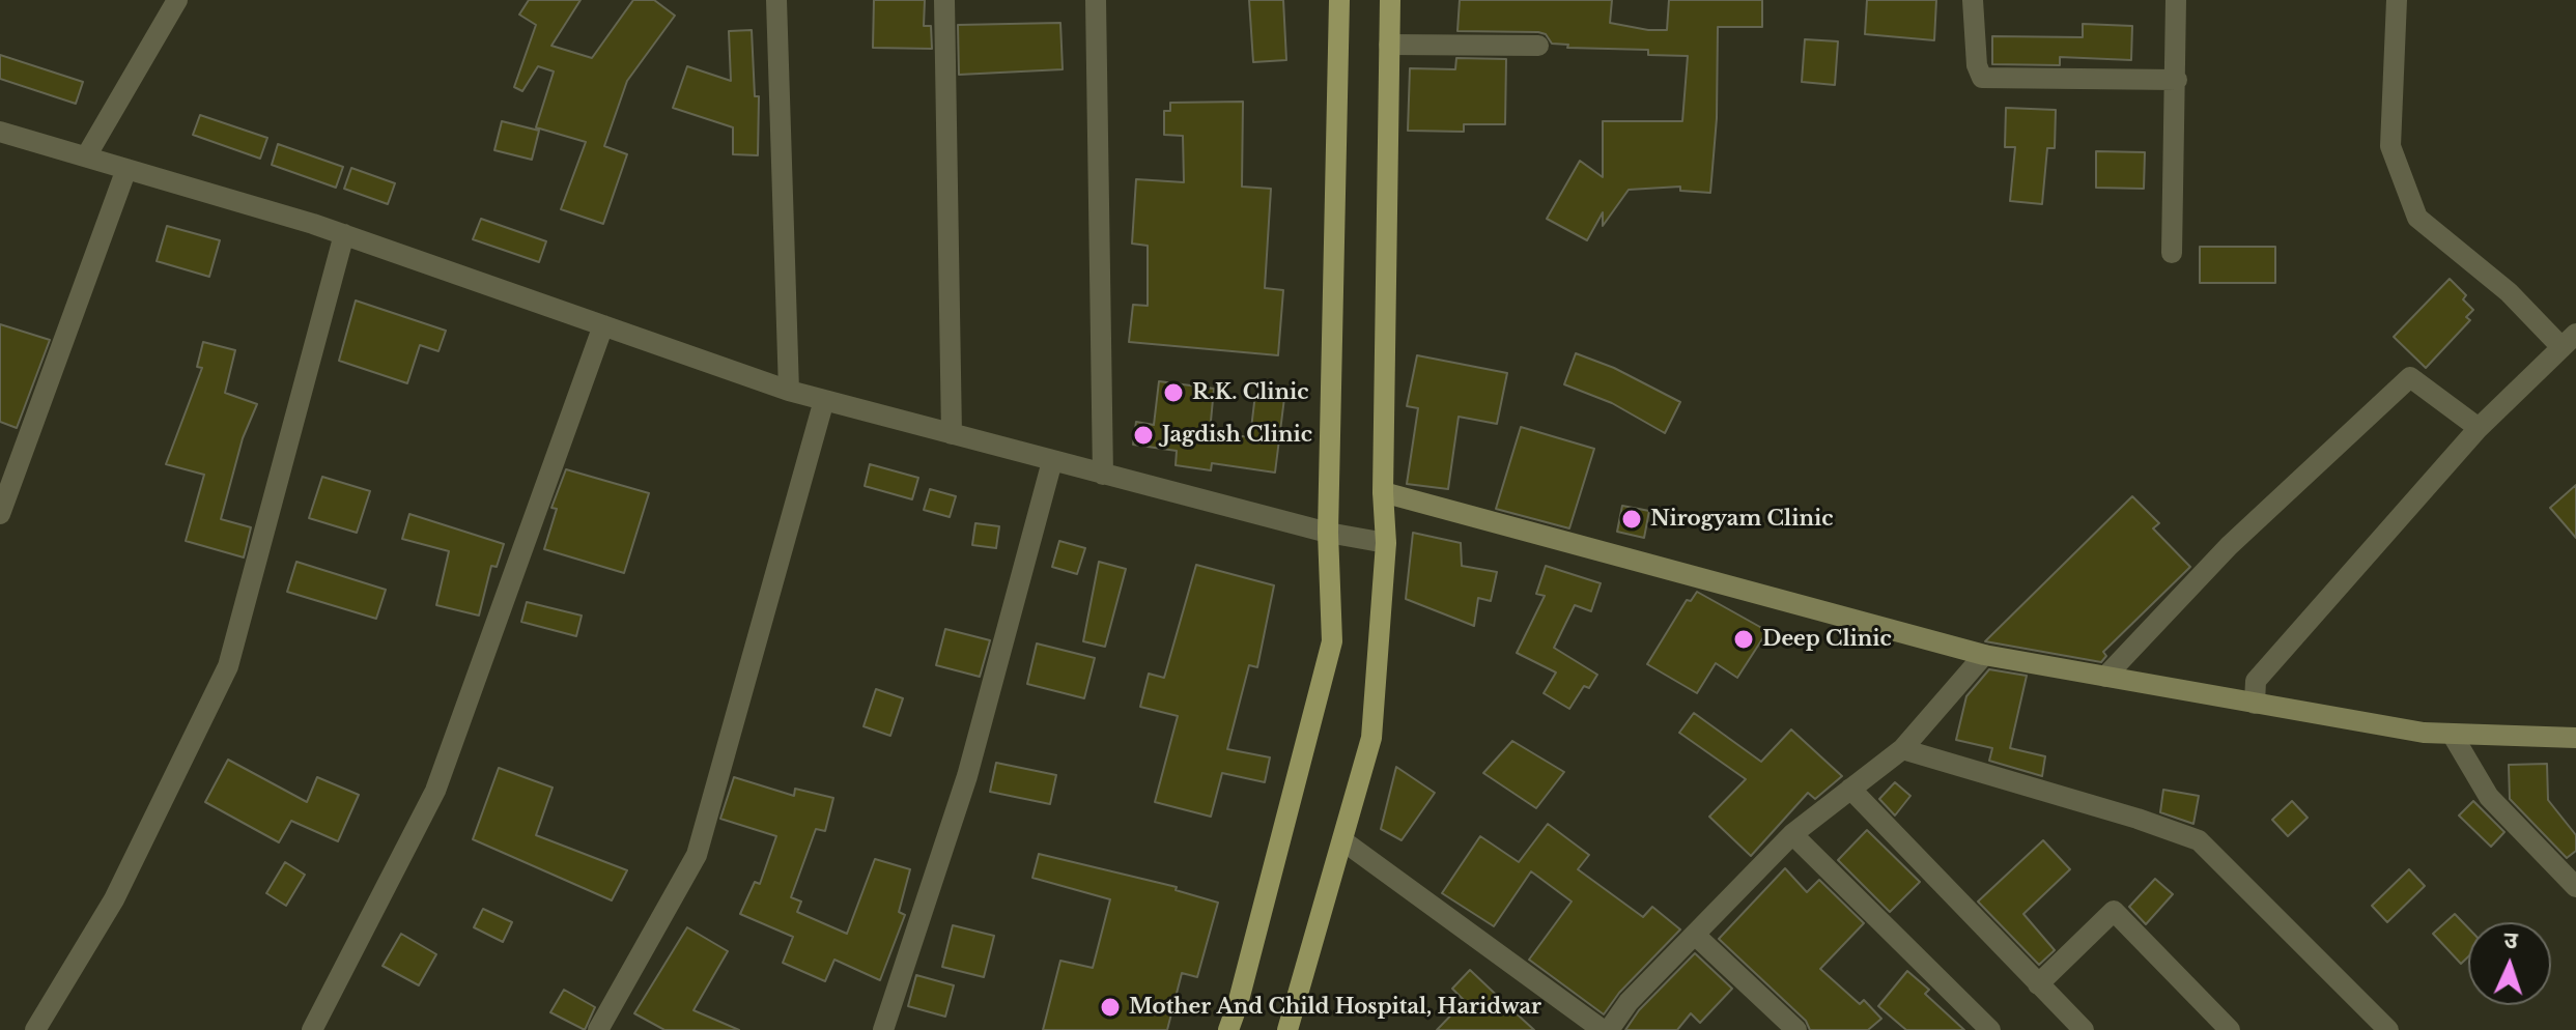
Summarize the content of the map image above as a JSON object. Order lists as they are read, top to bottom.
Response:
{
  "places": [
    "R.K. Clinic",
    "Jagdish Clinic",
    "Nirogyam Clinic",
    "Deep Clinic",
    "Mother And Child Hospital, Haridwar"
  ],
  "north": "top"
}
